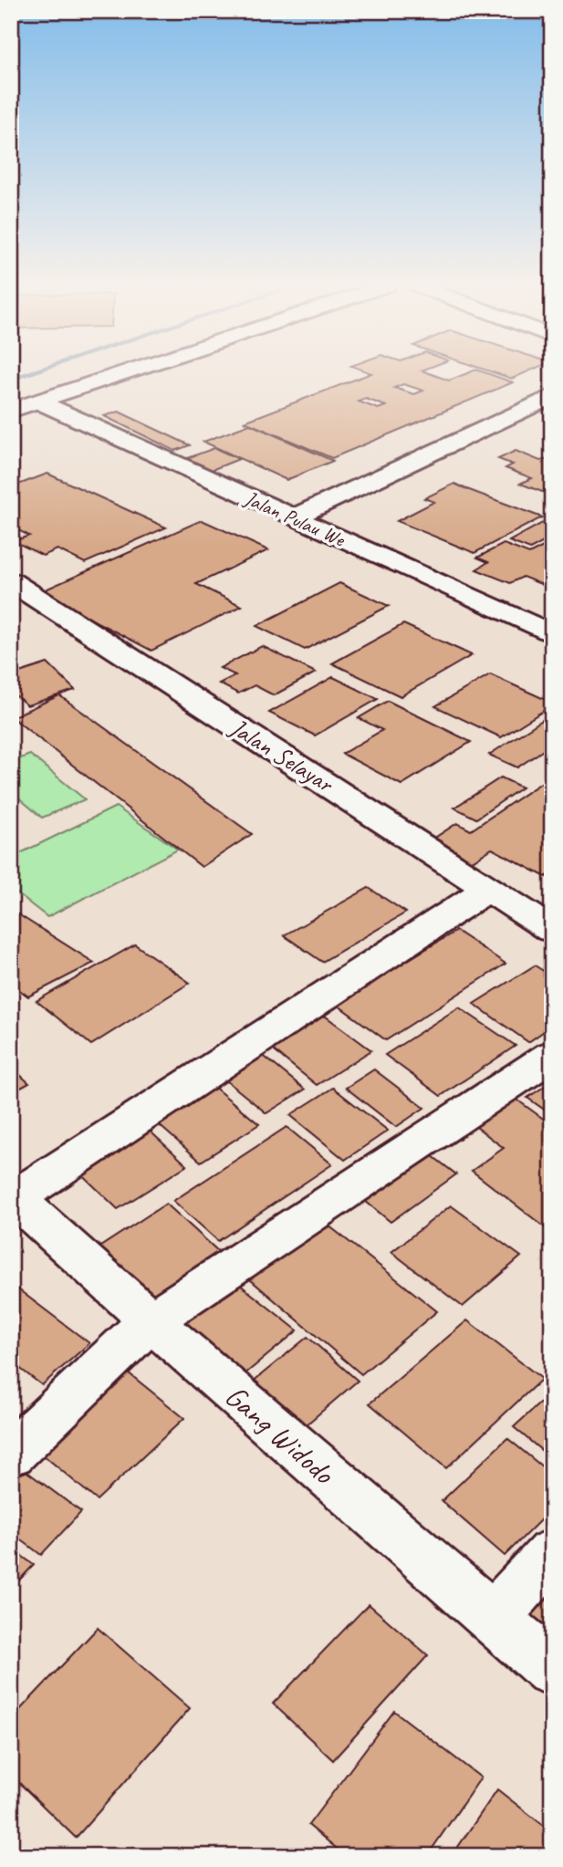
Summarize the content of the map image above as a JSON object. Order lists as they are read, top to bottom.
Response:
{
  "streets": {
    "street": ["Jalan Pulau We", "Jalan Selayar", "Gang Widodo"]
  }
}
